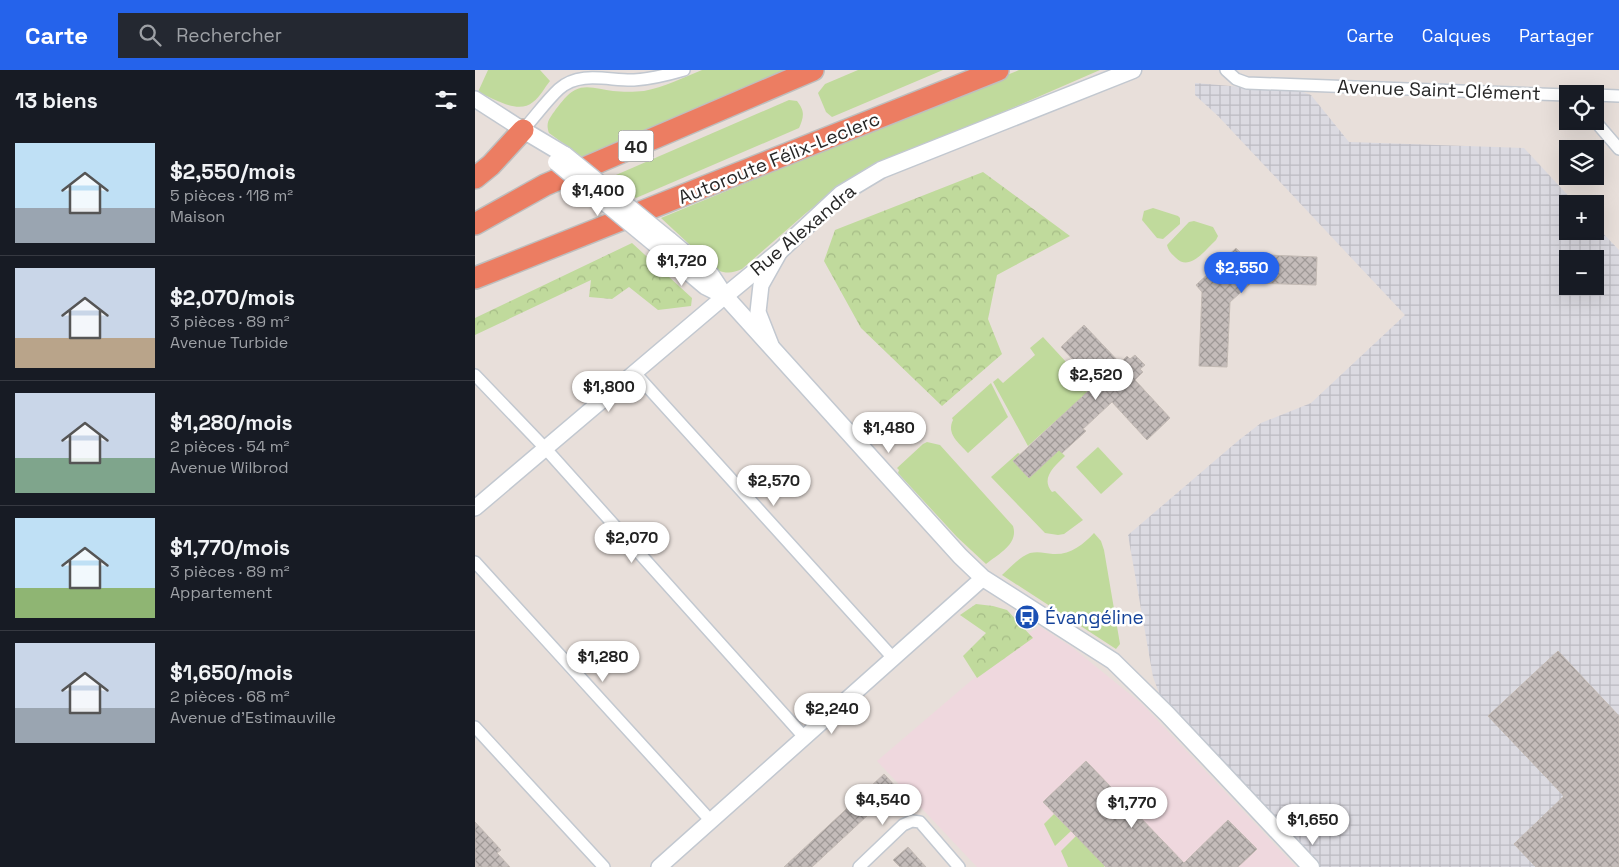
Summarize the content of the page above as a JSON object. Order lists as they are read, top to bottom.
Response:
{
  "streets": {
    "highway": ["40", "Autoroute Félix-Leclerc"],
    "main road": ["Rue Alexandra"],
    "street": ["Avenue Saint-Clément"]
  },
  "places": {
    "bus stop": ["Évangéline"]
  },
  "page": {
    "header": "Carte",
    "search": "Rechercher",
    "nav": ["Carte", "Calques", "Partager"],
    "heading": "13 biens",
    "map_buttons": ["+", "−"],
    "list": [
      {
        "name": "$2,550/mois",
        "note": "5 pièces · 118 m² · Maison"
      },
      {
        "name": "$2,070/mois",
        "note": "3 pièces · 89 m² · Avenue Turbide"
      },
      {
        "name": "$1,280/mois",
        "note": "2 pièces · 54 m² · Avenue Wilbrod"
      },
      {
        "name": "$1,770/mois",
        "note": "3 pièces · 89 m² · Appartement"
      },
      {
        "name": "$1,650/mois",
        "note": "2 pièces · 68 m² · Avenue d'Estimauville"
      }
    ],
    "price": [
      "$1,400",
      "$1,720",
      "$2,550",
      "$2,520",
      "$1,800",
      "$1,480",
      "$2,570",
      "$2,070",
      "$1,280",
      "$2,240",
      "$4,540",
      "$1,770",
      "$1,650"
    ]
  }
}
